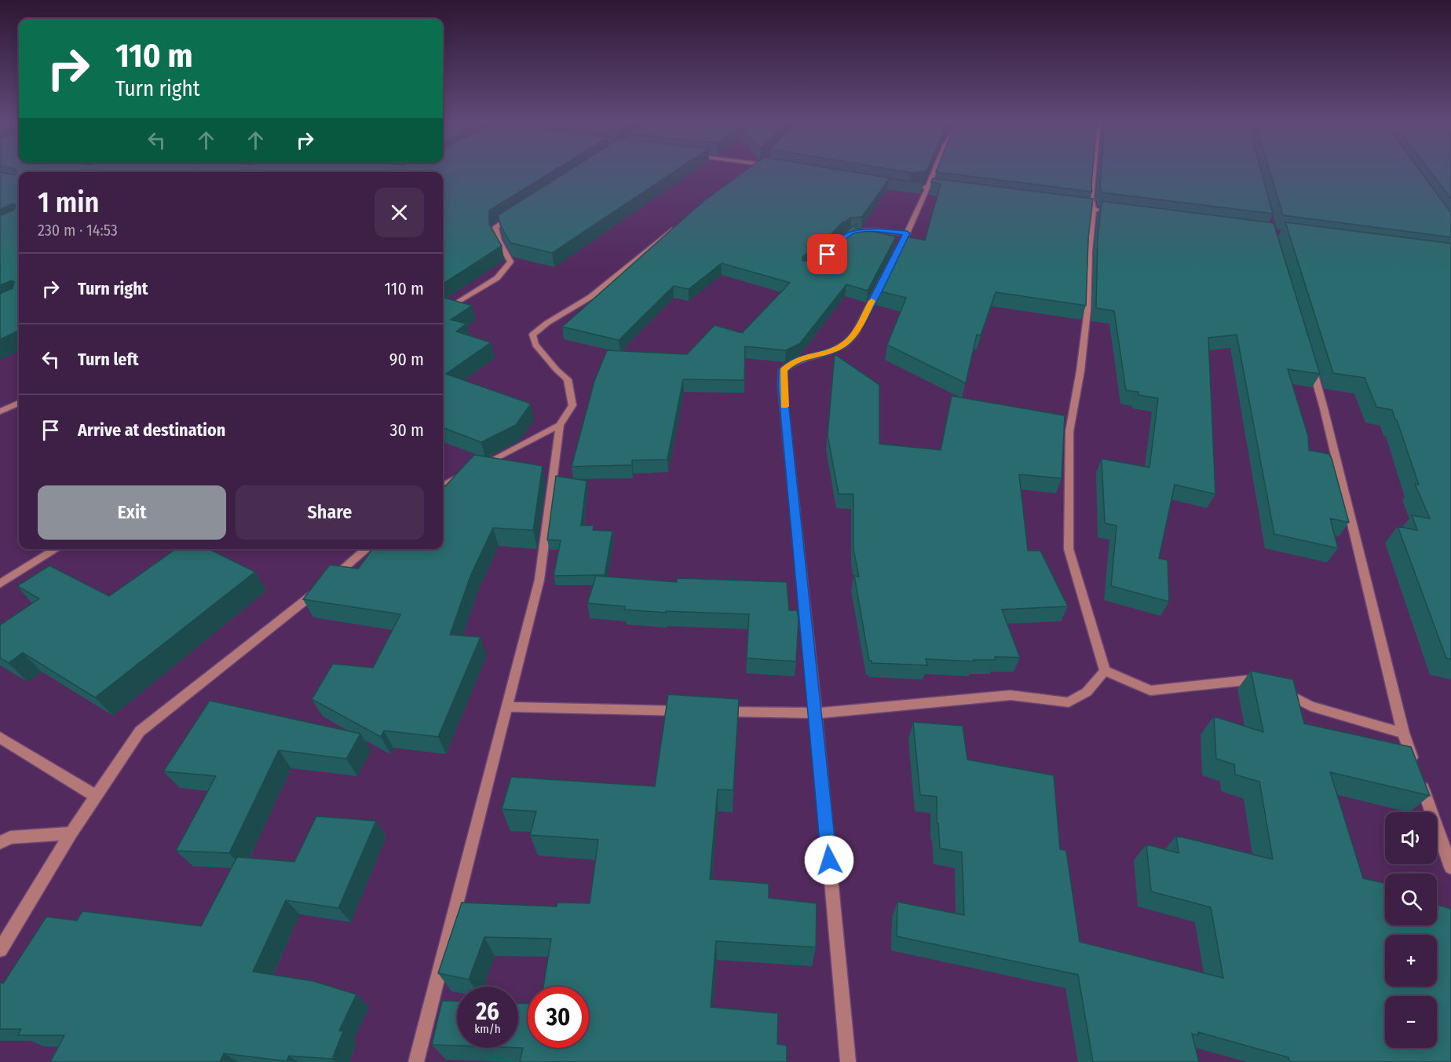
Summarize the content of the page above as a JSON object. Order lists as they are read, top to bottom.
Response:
{
  "page": {
    "turn": ["110 m", "Turn right"],
    "heading": ["1 min", "230 m · 14:53"],
    "list": [
      {
        "name": "Turn right",
        "value": "110 m"
      },
      {
        "name": "Turn left",
        "value": "90 m"
      },
      {
        "name": "Arrive at destination",
        "value": "30 m"
      }
    ],
    "buttons": ["Exit", "Share"],
    "map_buttons": ["+", "−"],
    "speed": "26 km/h",
    "limit": "30"
  }
}
